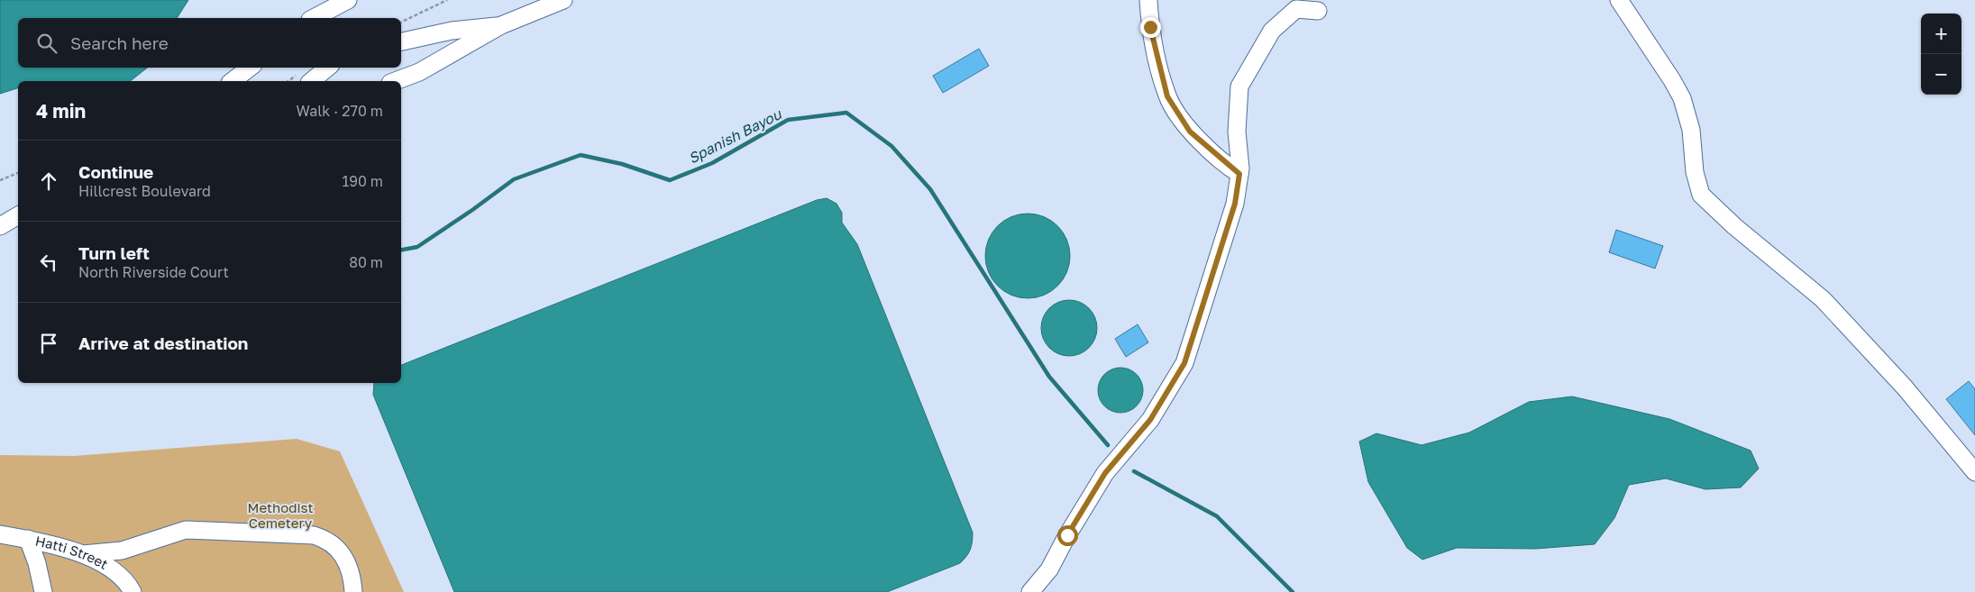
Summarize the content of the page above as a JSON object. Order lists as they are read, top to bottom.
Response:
{
  "streets": {
    "street": ["Hatti Street"]
  },
  "water": ["Spanish Bayou"],
  "parks": ["Methodist Cemetery"],
  "page": {
    "map_buttons": ["+", "−"],
    "search": "Search here",
    "heading": ["4 min", "Walk · 270 m"],
    "list": [
      ["Continue", "Hillcrest Boulevard", "190 m"],
      ["Turn left", "North Riverside Court", "80 m"],
      "Arrive at destination"
    ]
  }
}
